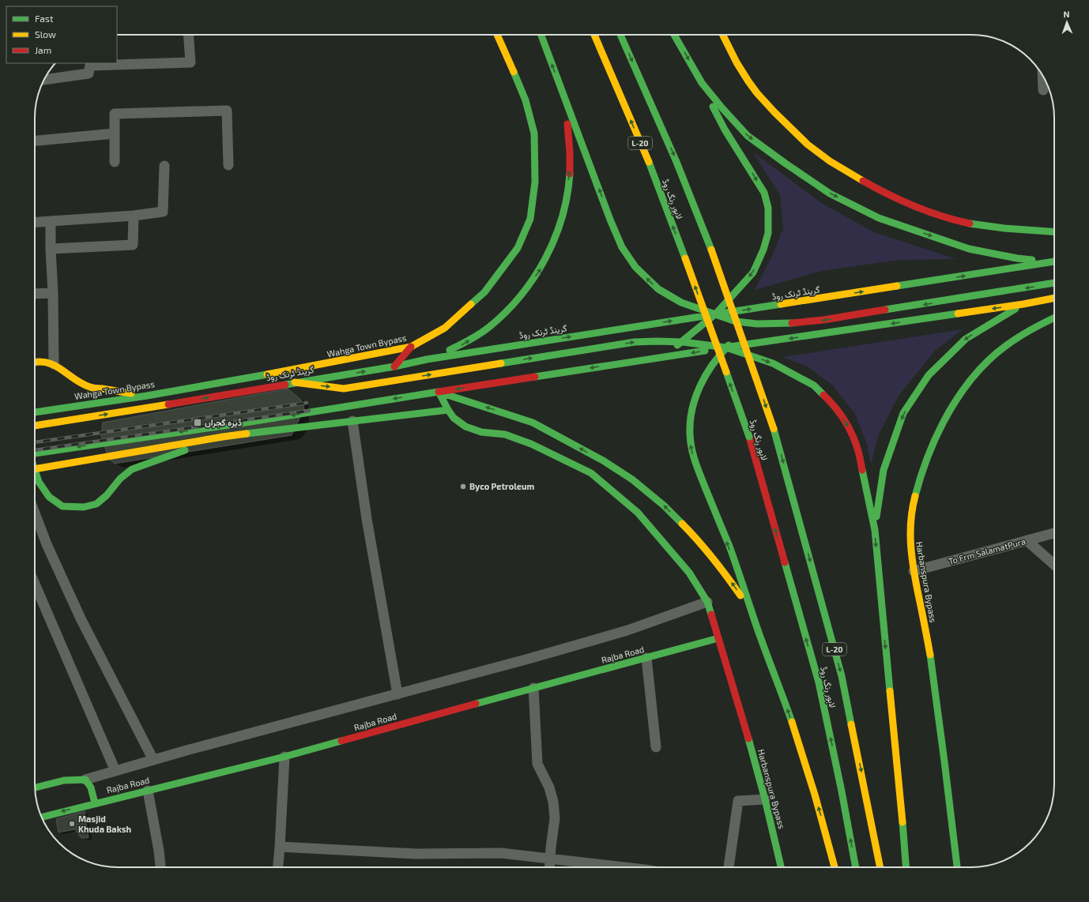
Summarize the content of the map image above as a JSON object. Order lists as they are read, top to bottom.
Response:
{
  "streets": {
    "main road": [
      "L-20",
      "لاہور رنگ روڈ",
      "گرینڈ ٹرنک روڈ",
      "Wahga Town Bypass",
      "Harbanspura Bypass",
      "Rajba Road"
    ],
    "street": ["To Frm SalamatPura"]
  },
  "crossings": [
    ["To Frm SalamatPura", "Harbanspura Bypass"],
    ["Harbanspura Bypass", "Rajba Road"]
  ],
  "places": {
    "transit": ["ڈیرہ گجراں"],
    "other": ["Byco Petroleum", "Masjid Khuda Baksh"]
  },
  "legend": ["Fast", "Slow", "Jam"],
  "north": "top"
}
